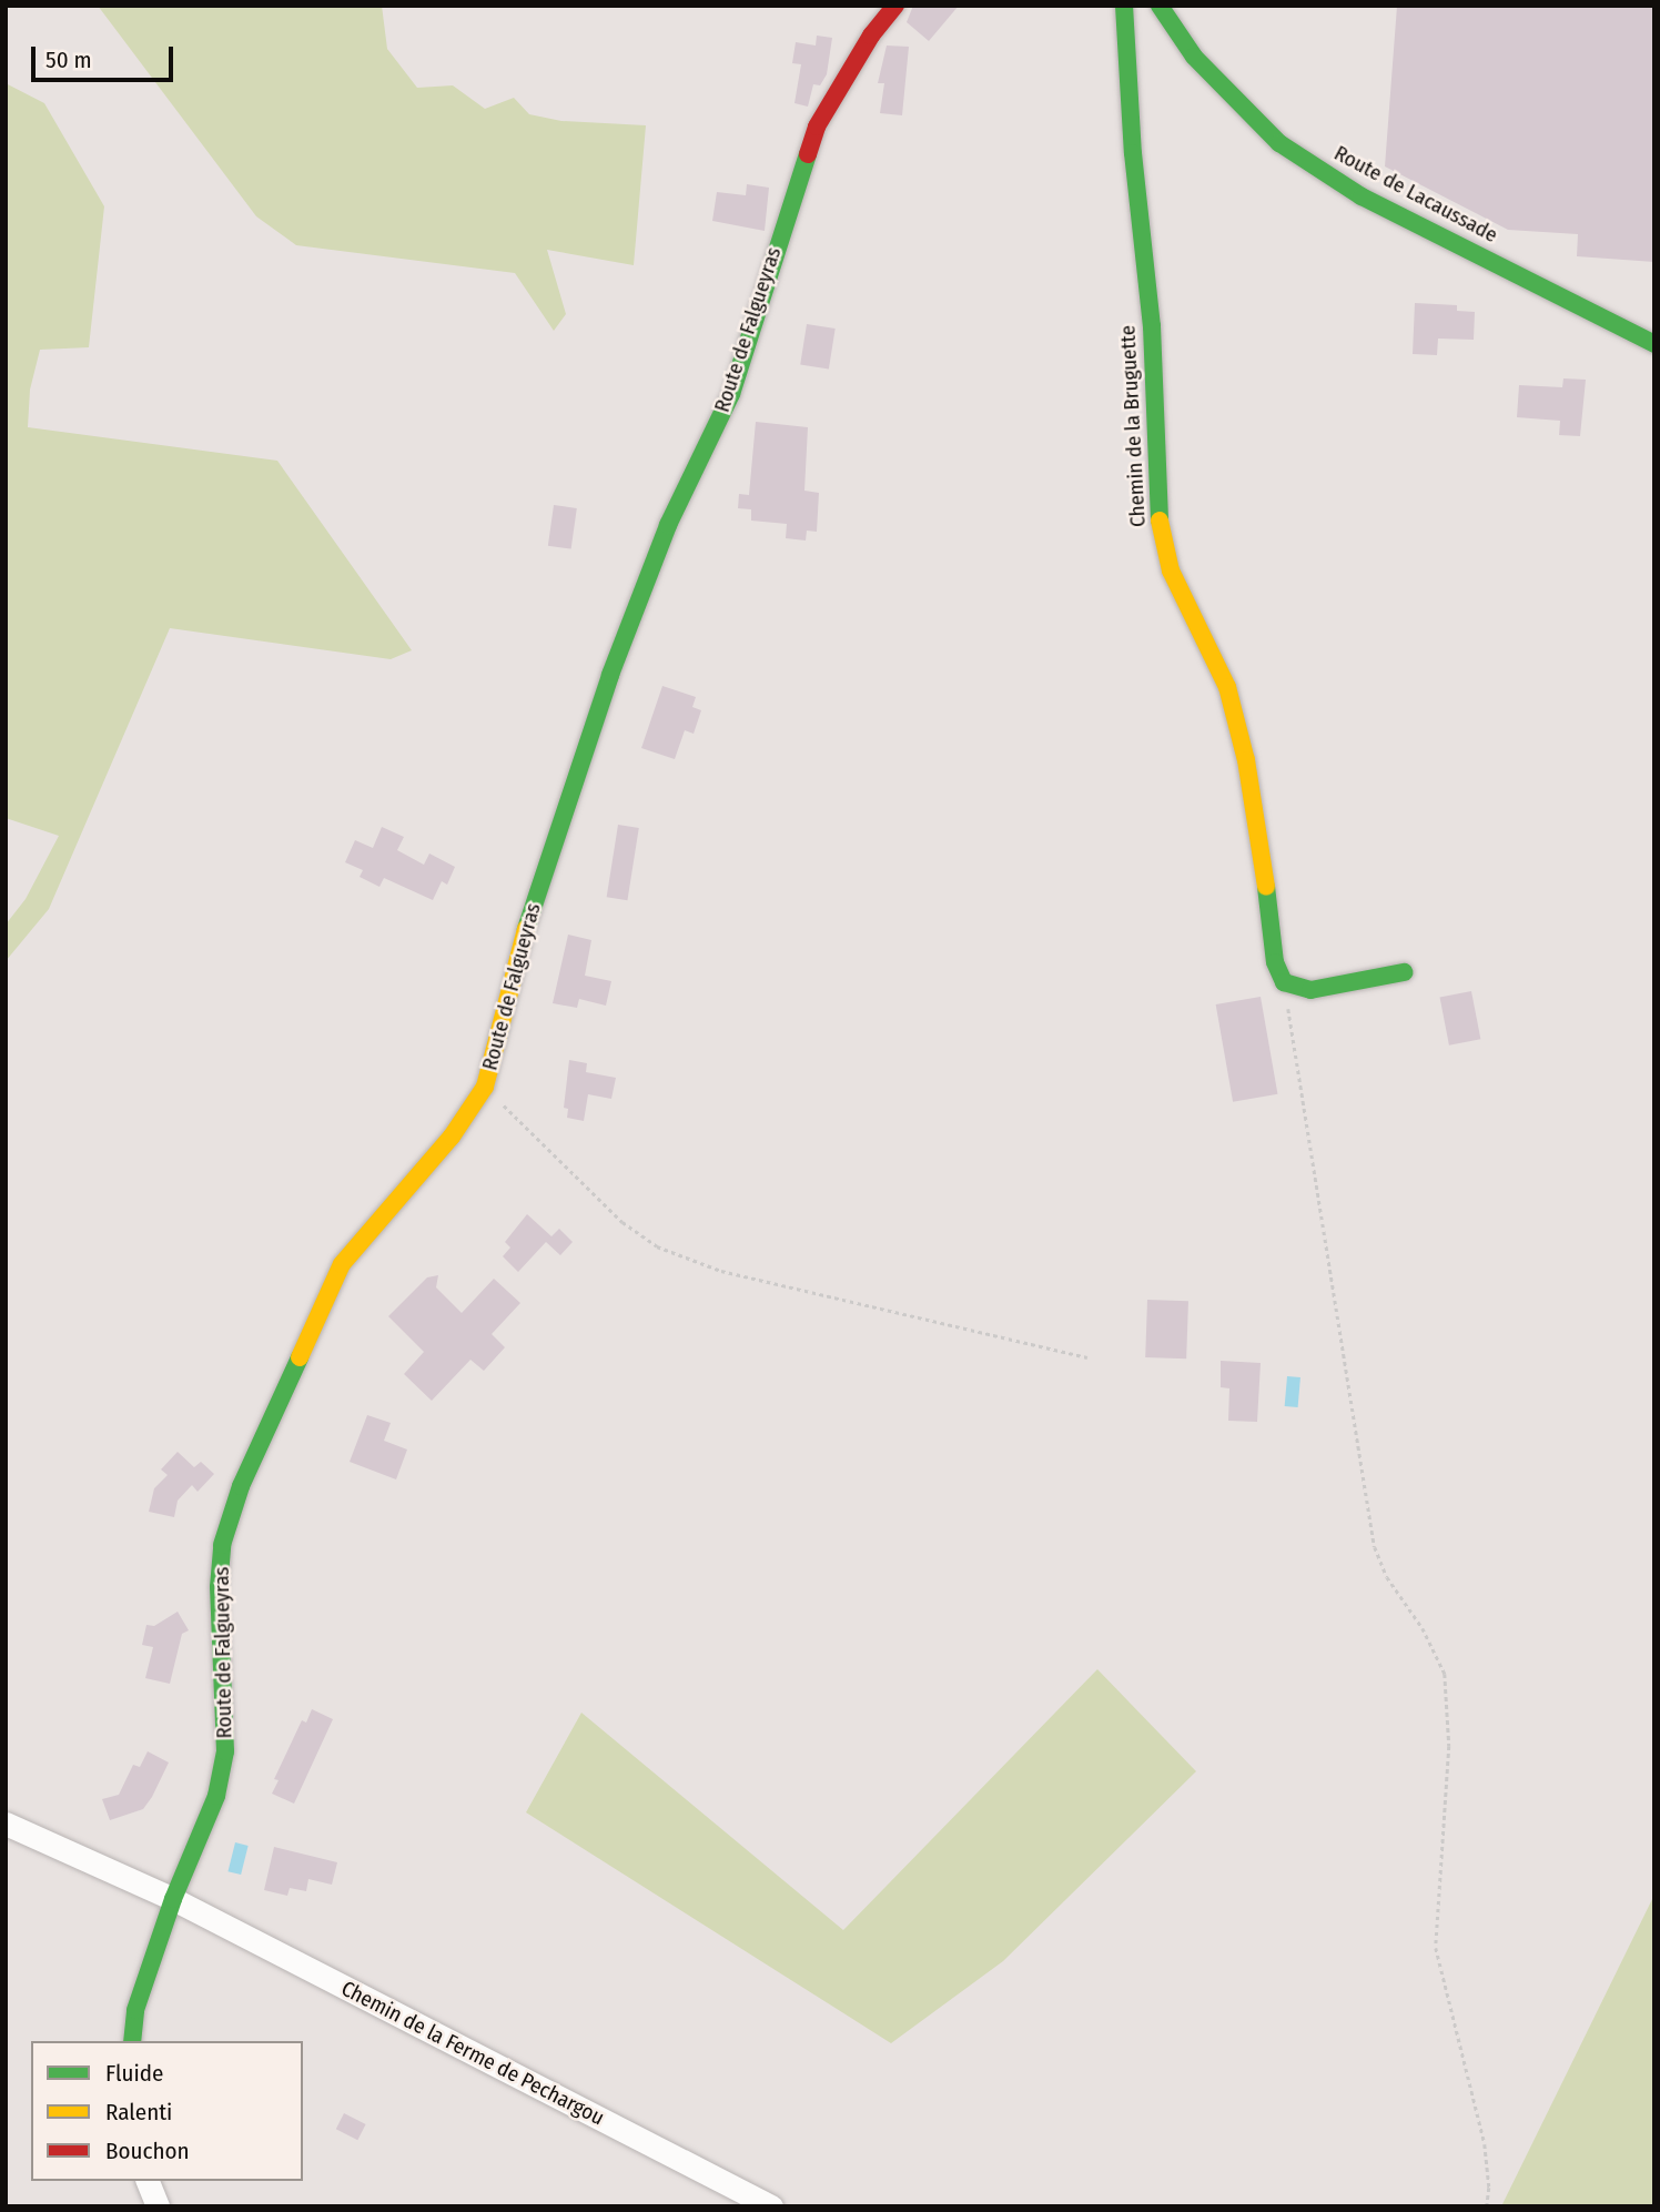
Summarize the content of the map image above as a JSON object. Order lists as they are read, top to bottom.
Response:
{
  "streets": {
    "street": [
      "Route de Lacaussade",
      "Route de Falgueyras",
      "Chemin de la Bruguette",
      "Chemin de la Ferme de Pechargou"
    ]
  },
  "crossings": [
    ["Route de Falgueyras", "Chemin de la Ferme de Pechargou"]
  ],
  "legend": ["Fluide", "Ralenti", "Bouchon"],
  "scale_bar": "50 m"
}
